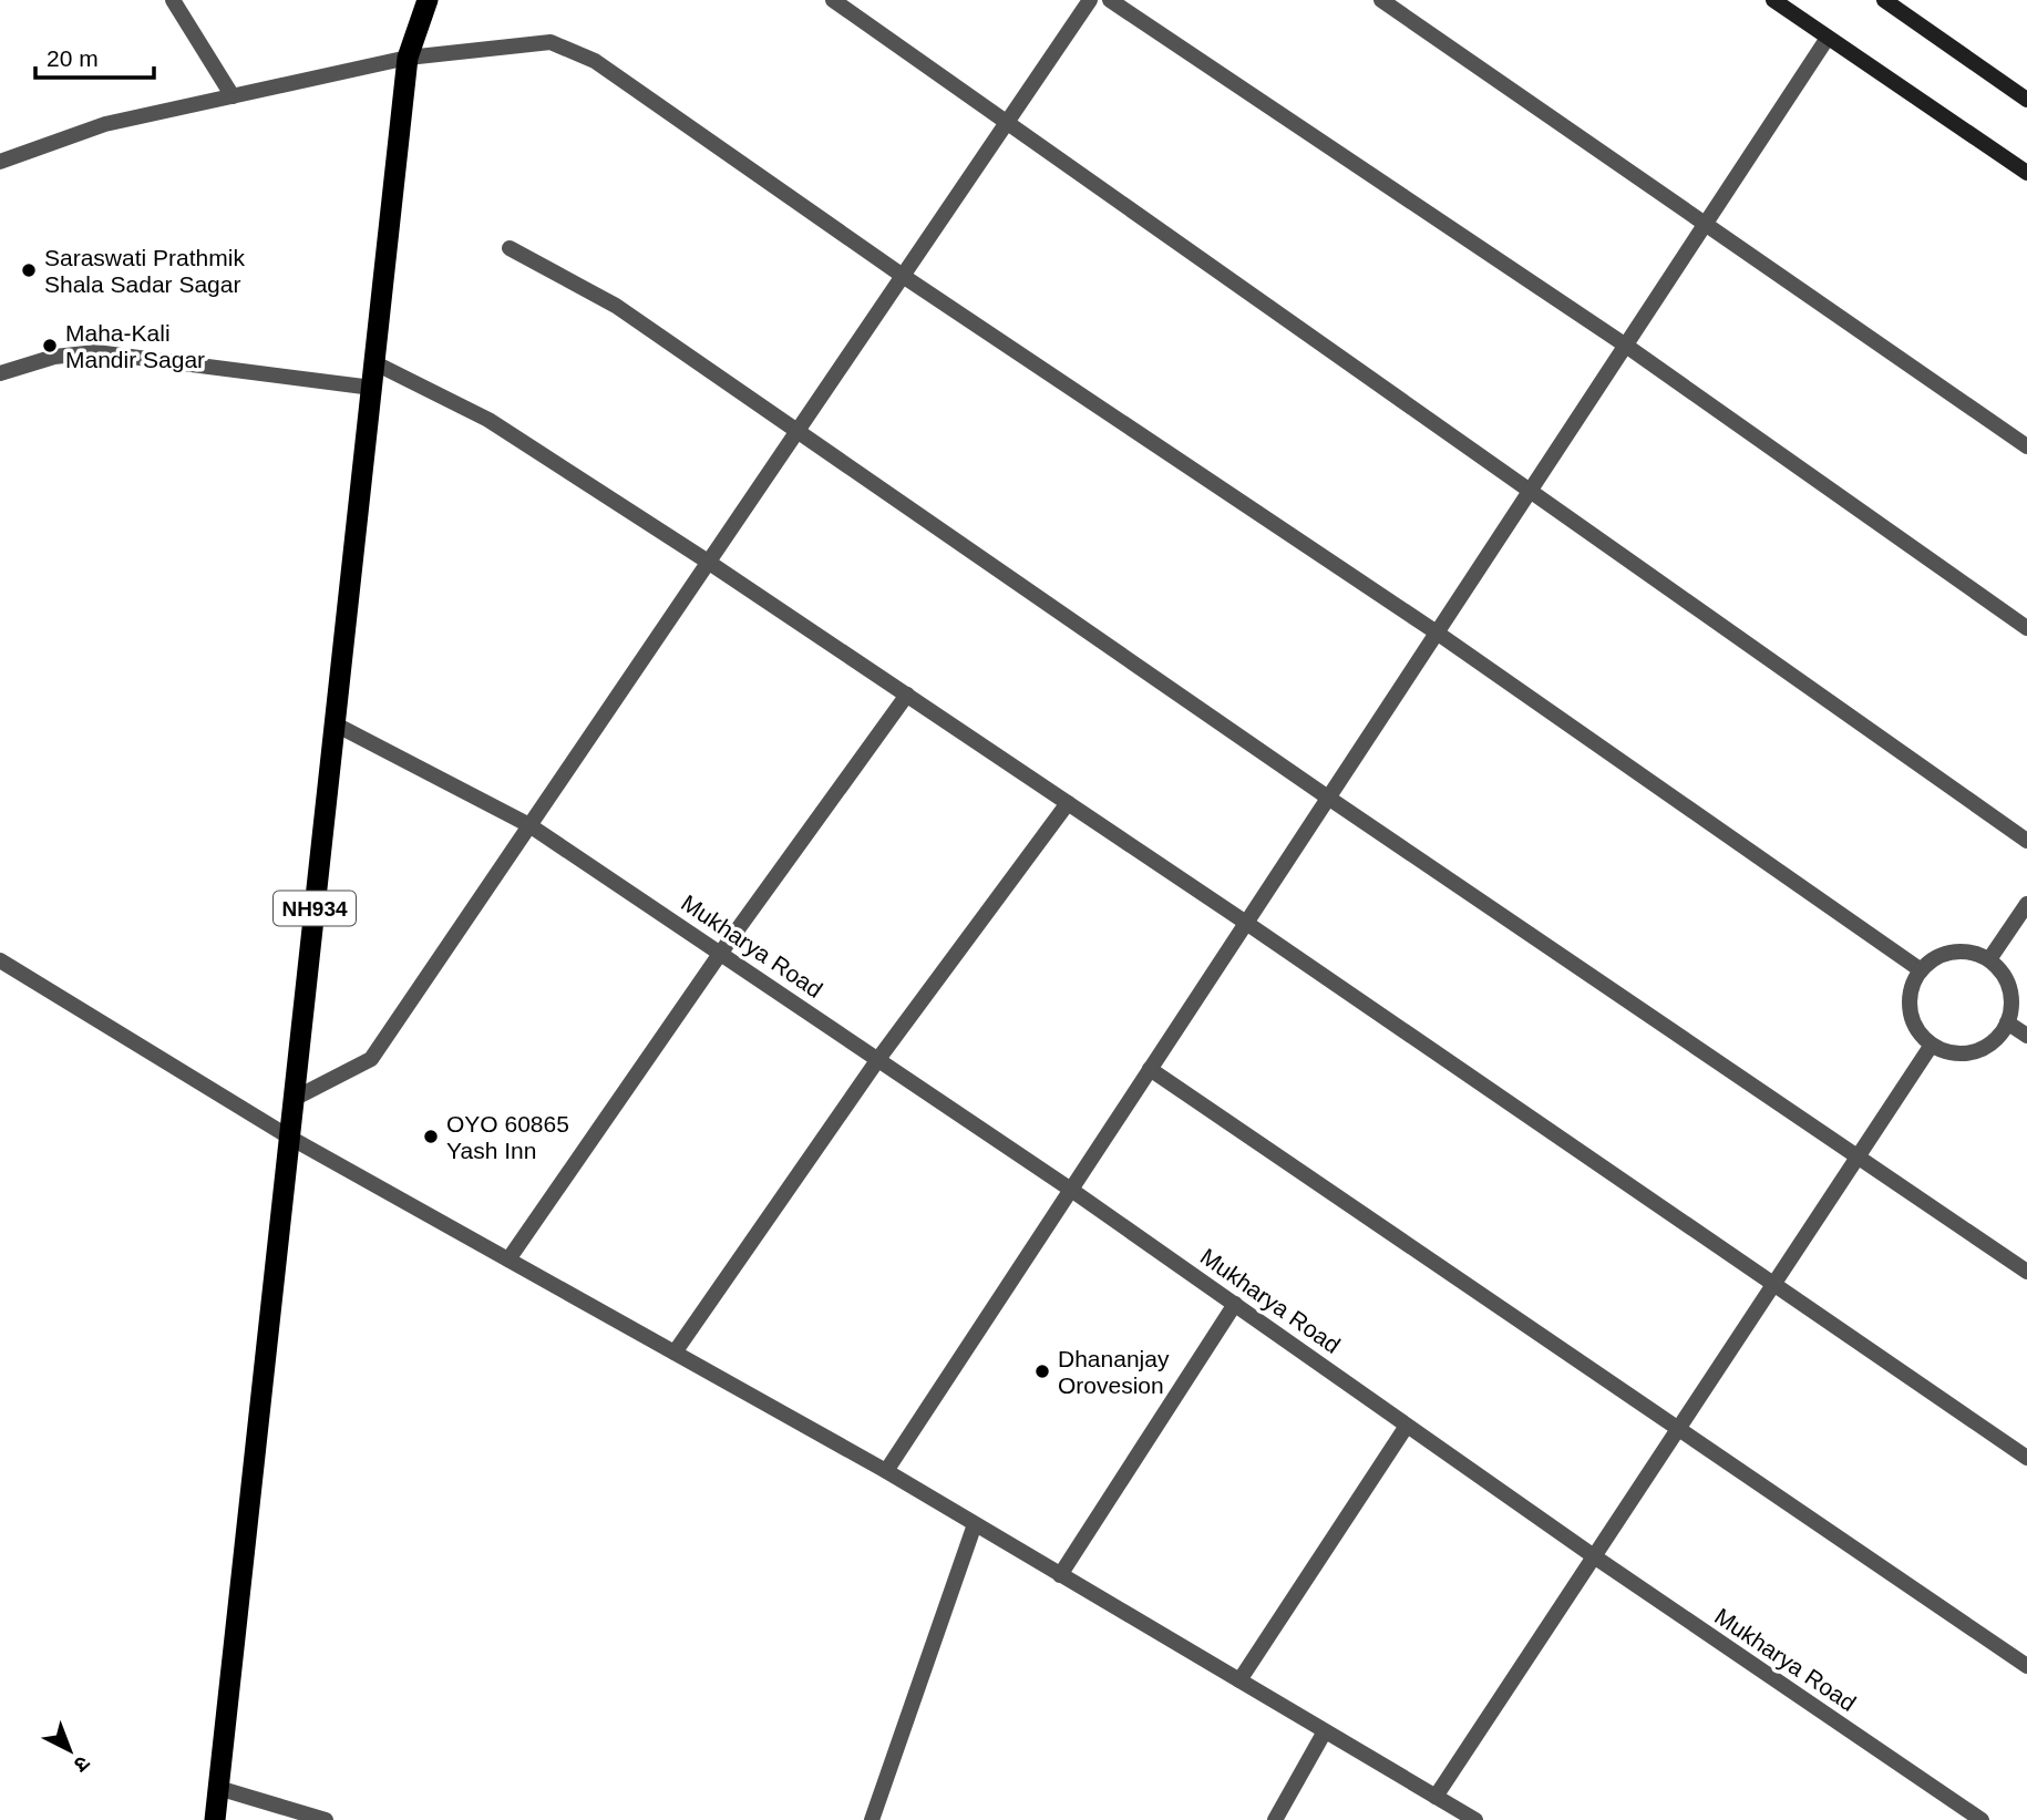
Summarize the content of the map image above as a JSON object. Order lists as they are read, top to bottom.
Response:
{
  "streets": {
    "highway": ["NH934"],
    "street": ["Mukharya Road"]
  },
  "crossings": [
    ["NH934", "Mukharya Road"]
  ],
  "places": [
    "Saraswati Prathmik Shala Sadar Sagar",
    "Maha-Kali Mandir Sagar",
    "OYO 60865 Yash Inn",
    "Dhananjay Orovesion"
  ],
  "scale_bar": "20 m",
  "north": "bottom right"
}
